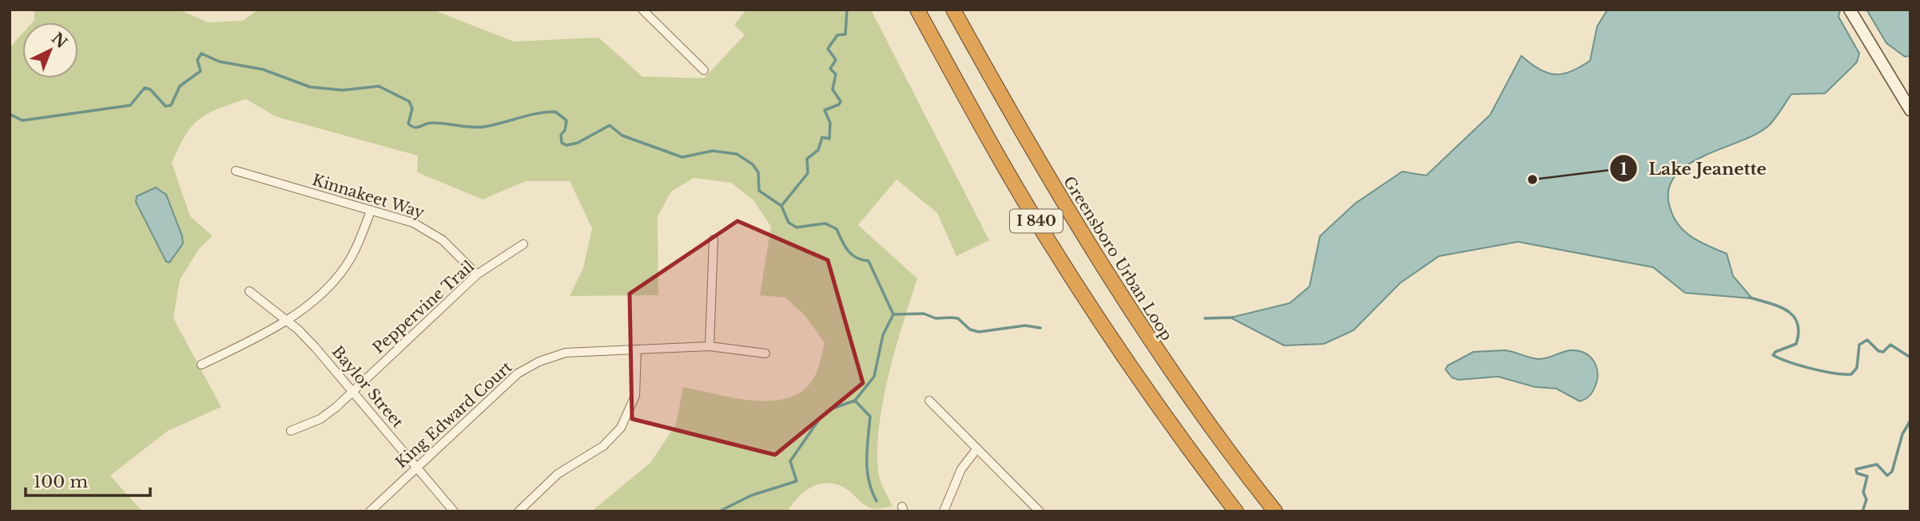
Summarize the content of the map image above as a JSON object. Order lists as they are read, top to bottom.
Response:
{
  "streets": {
    "highway": ["I 840", "Greensboro Urban Loop"],
    "street": [
      "Kinnakeet Way",
      "Peppervine Trail",
      "Baylor Street",
      "King Edward Court"
    ]
  },
  "crossings": [
    ["Kinnakeet Way", "Peppervine Trail"],
    ["Peppervine Trail", "Baylor Street"],
    ["Baylor Street", "King Edward Court"]
  ],
  "places": ["Lake Jeanette"],
  "scale_bar": "100 m",
  "north": "top right"
}
